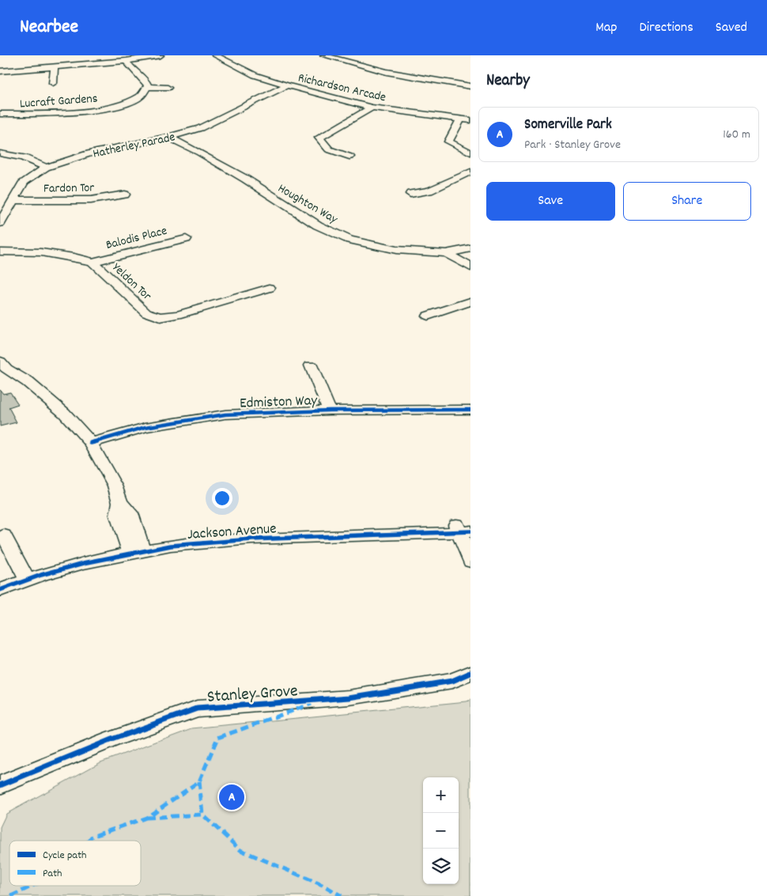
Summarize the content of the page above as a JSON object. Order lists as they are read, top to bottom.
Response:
{
  "streets": {
    "street": [
      "Richardson Arcade",
      "Lucraft Gardens",
      "Hatherley Parade",
      "Fardon Tor",
      "Houghton Way",
      "Balodis Place",
      "Yeldon Tor",
      "Edmiston Way",
      "Jackson Avenue",
      "Stanley Grove"
    ]
  },
  "crossings": [
    ["Richardson Arcade", "Hatherley Parade"],
    ["Hatherley Parade", "Fardon Tor"],
    ["Hatherley Parade", "Houghton Way"],
    ["Balodis Place", "Yeldon Tor"]
  ],
  "legend": ["Cycle path", "Path"],
  "page": {
    "header": "Nearbee",
    "nav": ["Map", "Directions", "Saved"],
    "heading": "Nearby",
    "list": [
      {
        "mark": "A",
        "name": "Somerville Park",
        "note": "Park · Stanley Grove",
        "value": "160 m"
      }
    ],
    "buttons": ["Save", "Share"],
    "map_buttons": ["+", "−"],
    "pins": "A"
  }
}
